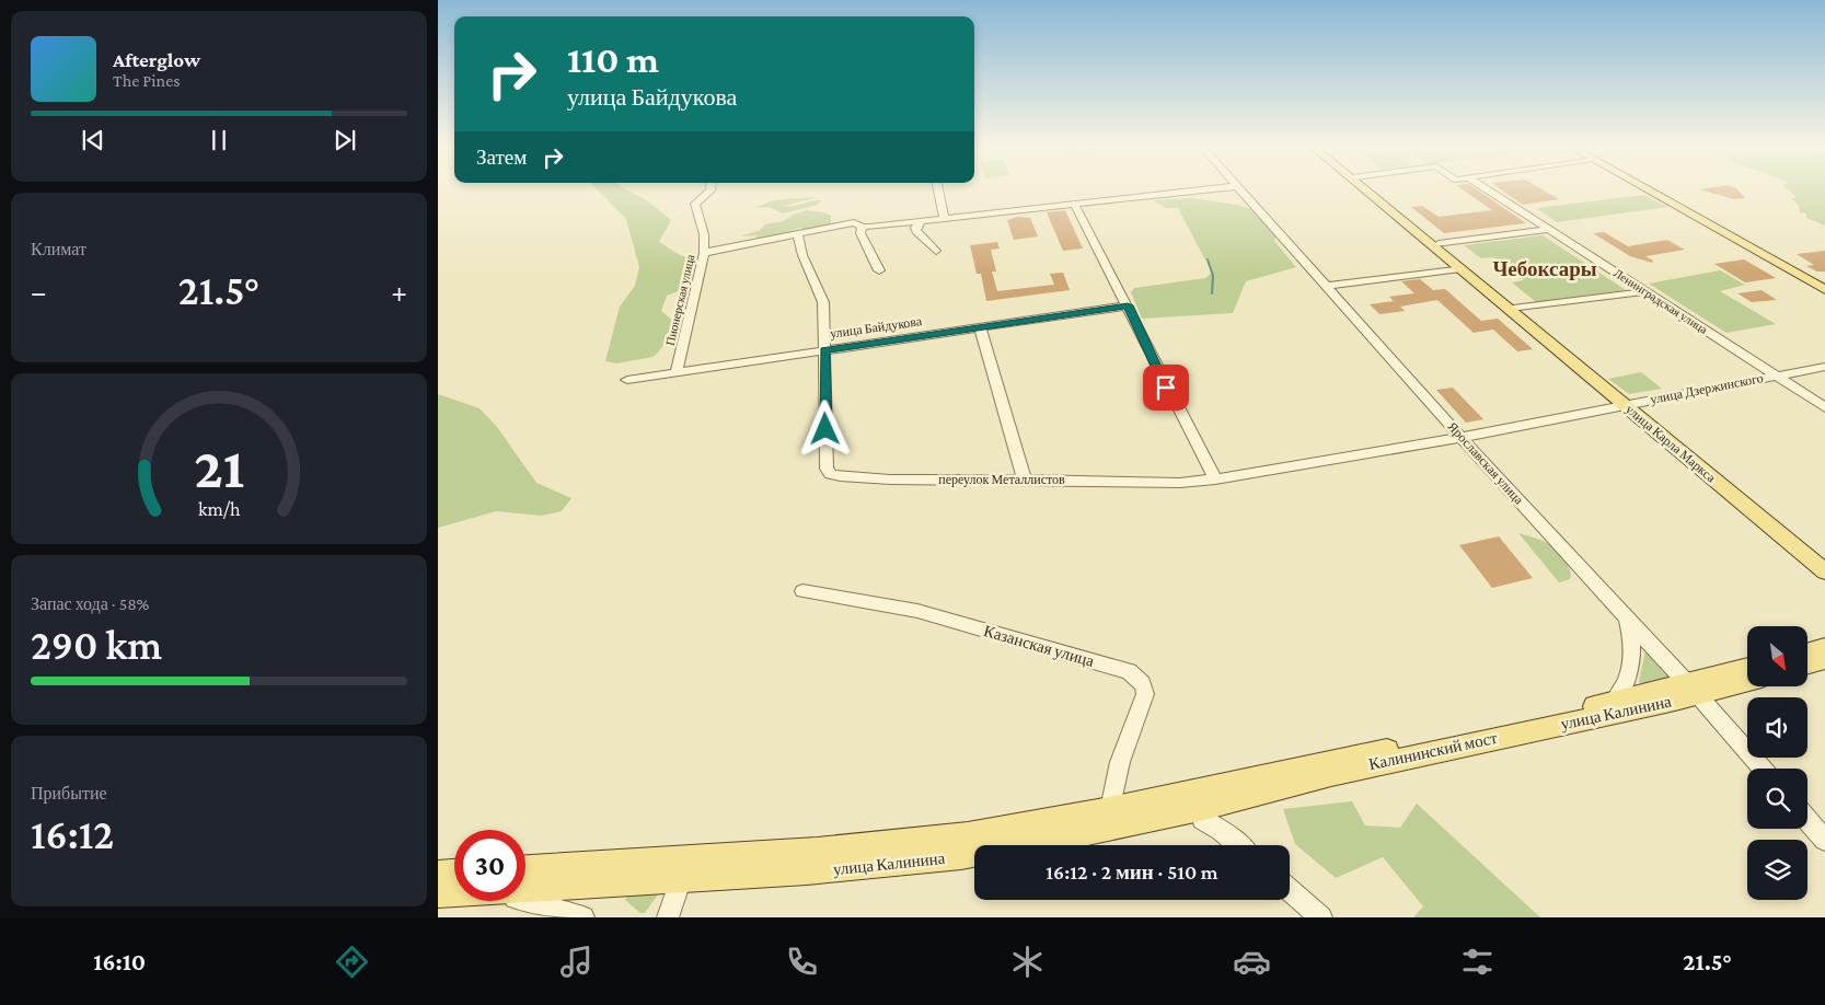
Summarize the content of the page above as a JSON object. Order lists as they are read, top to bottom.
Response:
{
  "streets": {
    "main road": ["улица Карла Маркса", "улица Калинина", "Калининский мост"],
    "street": [
      "Пионерская улица",
      "Ленинградская улица",
      "улица Байдукова",
      "улица Дзержинского",
      "Ярославская улица",
      "переулок Металлистов",
      "Казанская улица"
    ]
  },
  "crossings": [
    ["Пионерская улица", "улица Байдукова"],
    ["Ленинградская улица", "улица Дзержинского"],
    ["улица Байдукова", "переулок Металлистов"],
    ["улица Дзержинского", "улица Карла Маркса"],
    ["улица Дзержинского", "Ярославская улица"],
    ["улица Дзержинского", "переулок Металлистов"],
    ["Ярославская улица", "улица Калинина"],
    ["Казанская улица", "улица Калинина"],
    ["улица Калинина", "Калининский мост"]
  ],
  "districts": ["Чебоксары"],
  "north": "bottom right",
  "page": {
    "turn": ["110 m", "улица Байдукова"],
    "song": ["Afterglow", "The Pines"],
    "then": "Затем",
    "tile": [
      "Климат",
      ["Запас хода · 58%", "290 km"],
      ["Прибытие", "16:12"]
    ],
    "heat": ["−", "21.5°", "+"],
    "limit": "30",
    "trip": "16:12 · 2 мин · 510 m",
    "tabs": ["16:10", "21.5°"],
    "gauge": ["21", "km/h"]
  }
}
